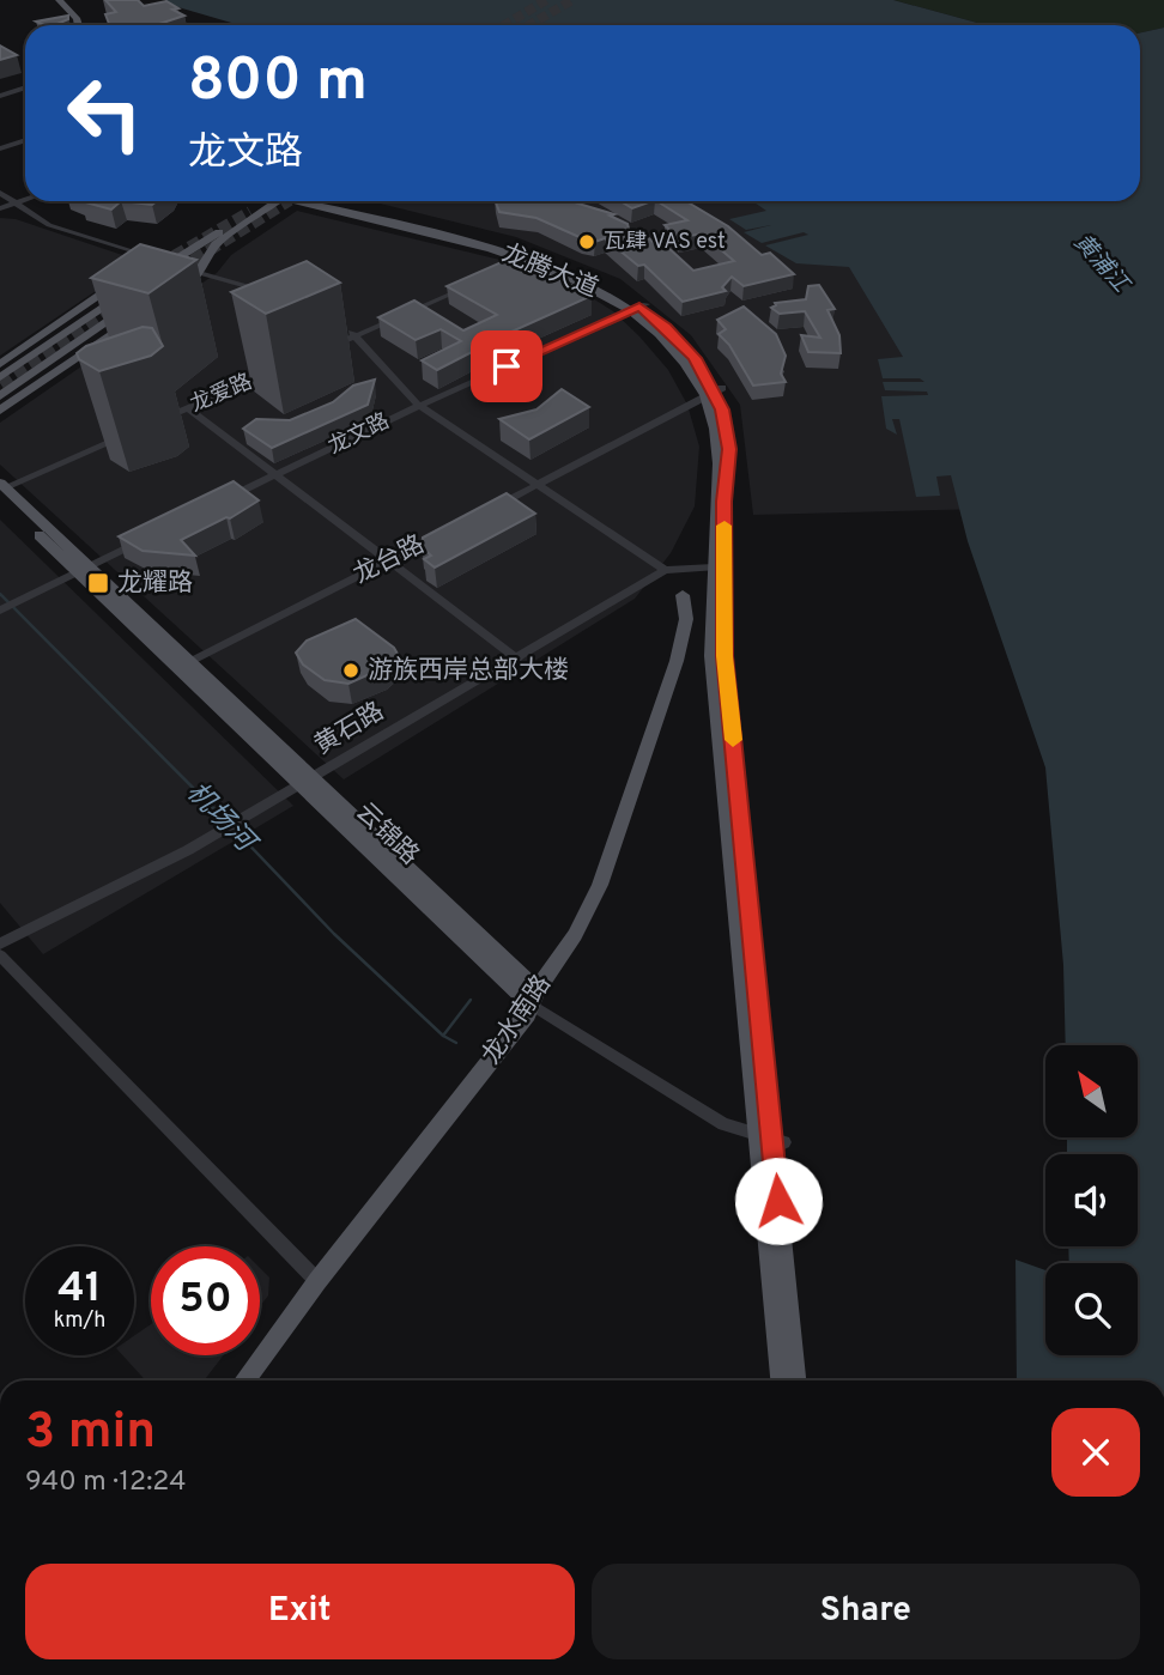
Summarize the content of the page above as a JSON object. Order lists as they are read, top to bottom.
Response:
{
  "streets": {
    "main road": ["龙腾大道", "云锦路", "龙水南路"],
    "street": [
      "龙爱路",
      "龙文路",
      "龙台路",
      "黄石路"
    ]
  },
  "crossings": [
    ["龙腾大道", "龙文路"],
    ["龙腾大道", "黄石路"],
    ["龙腾大道", "云锦路"],
    ["龙台路", "云锦路"],
    ["黄石路", "云锦路"],
    ["云锦路", "龙水南路"]
  ],
  "water": ["黄浦江", "机场河"],
  "places": {
    "other": ["瓦肆 VAS est", "游族西岸总部大楼"],
    "transit": ["龙耀路"]
  },
  "north": "top left",
  "page": {
    "turn": ["800 m", "龙文路"],
    "speed": "41 km/h",
    "limit": "50",
    "heading": ["3 min", "940 m · 12:24"],
    "buttons": ["Exit", "Share"]
  }
}
